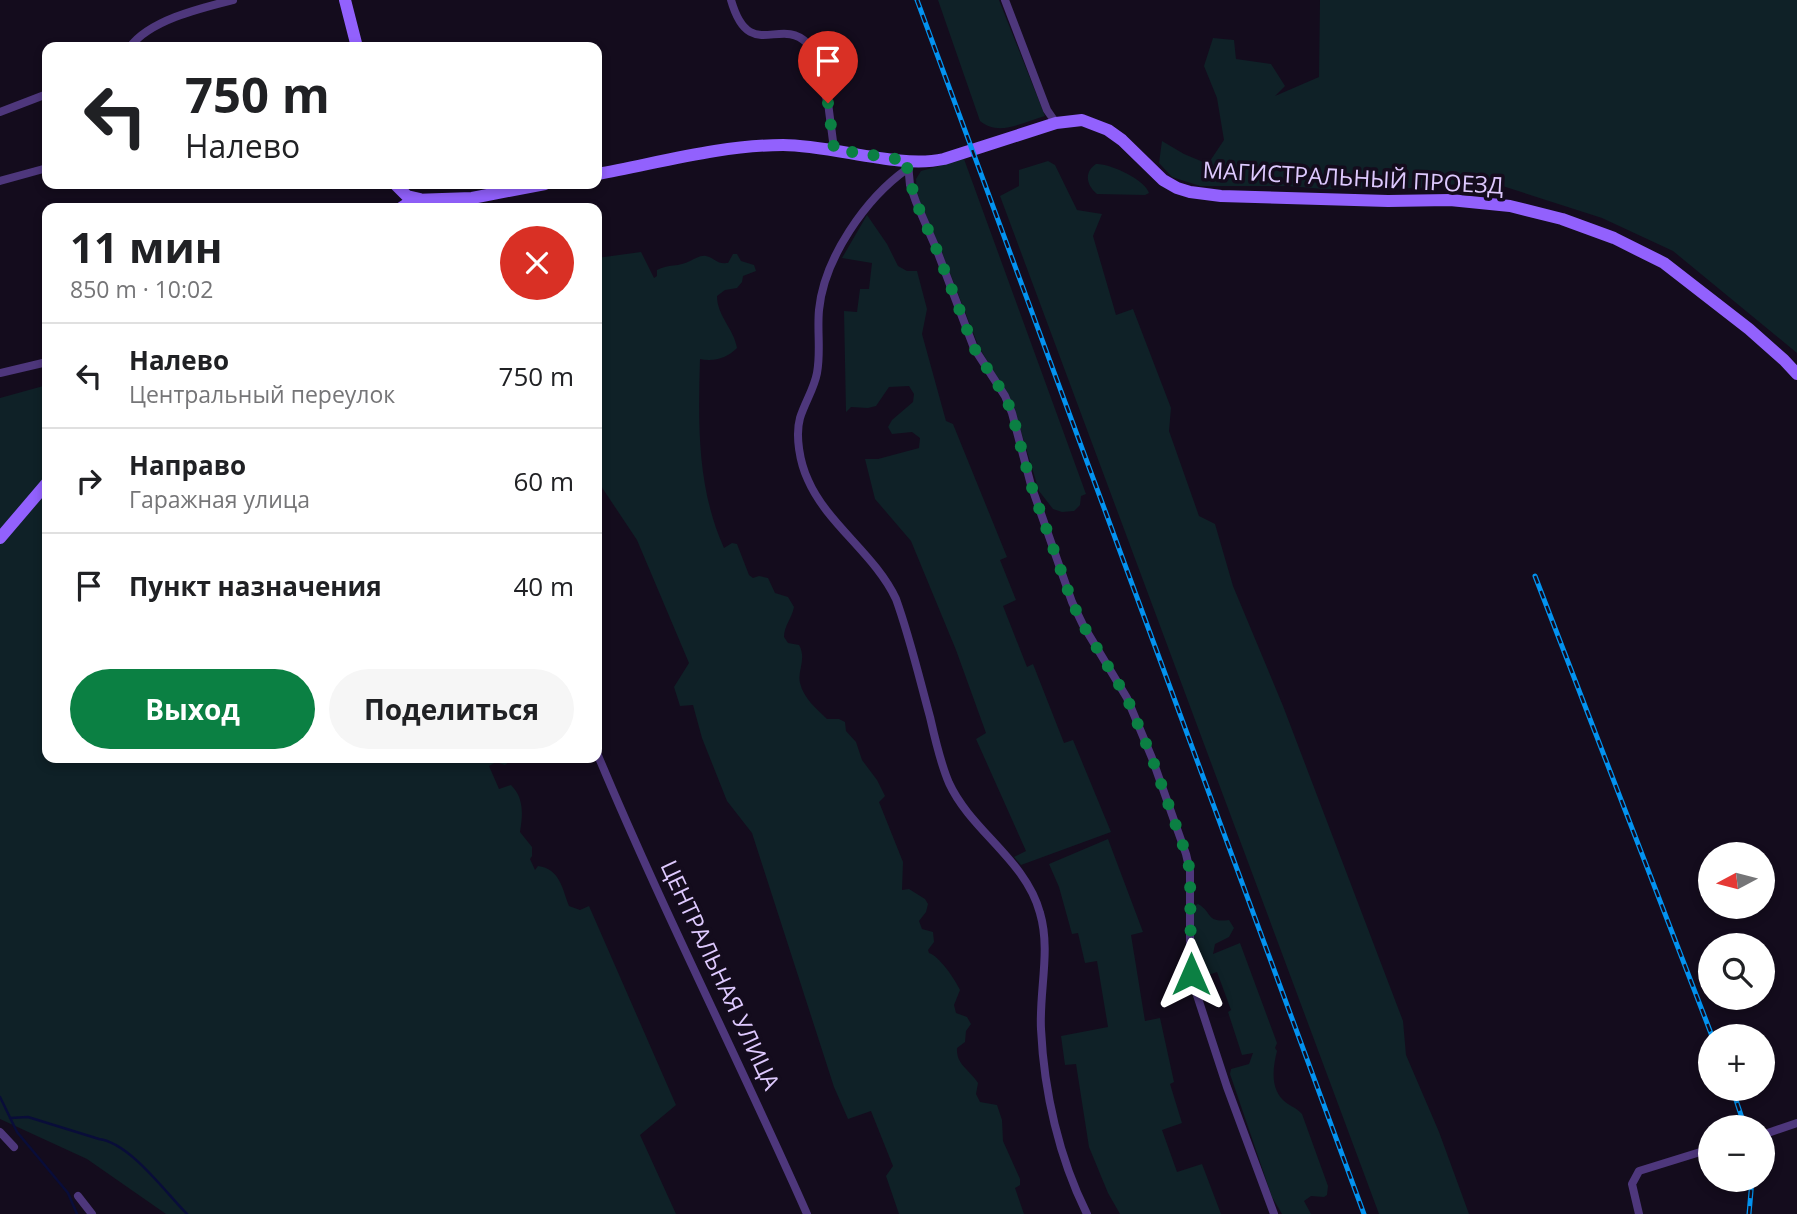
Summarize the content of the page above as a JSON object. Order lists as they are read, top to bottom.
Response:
{
  "streets": {
    "main road": ["МАГИСТРАЛЬНЫЙ ПРОЕЗД"],
    "street": ["ЦЕНТРАЛЬНАЯ УЛИЦА"]
  },
  "north": "left",
  "page": {
    "turn": ["750 m", "Налево"],
    "heading": ["11 мин", "850 m · 10:02"],
    "list": [
      {
        "name": "Налево",
        "note": "Центральный переулок",
        "value": "750 m"
      },
      {
        "name": "Направо",
        "note": "Гаражная улица",
        "value": "60 m"
      },
      {
        "name": "Пункт назначения",
        "value": "40 m"
      }
    ],
    "buttons": ["Выход", "Поделиться"],
    "map_buttons": ["+", "−"]
  }
}
